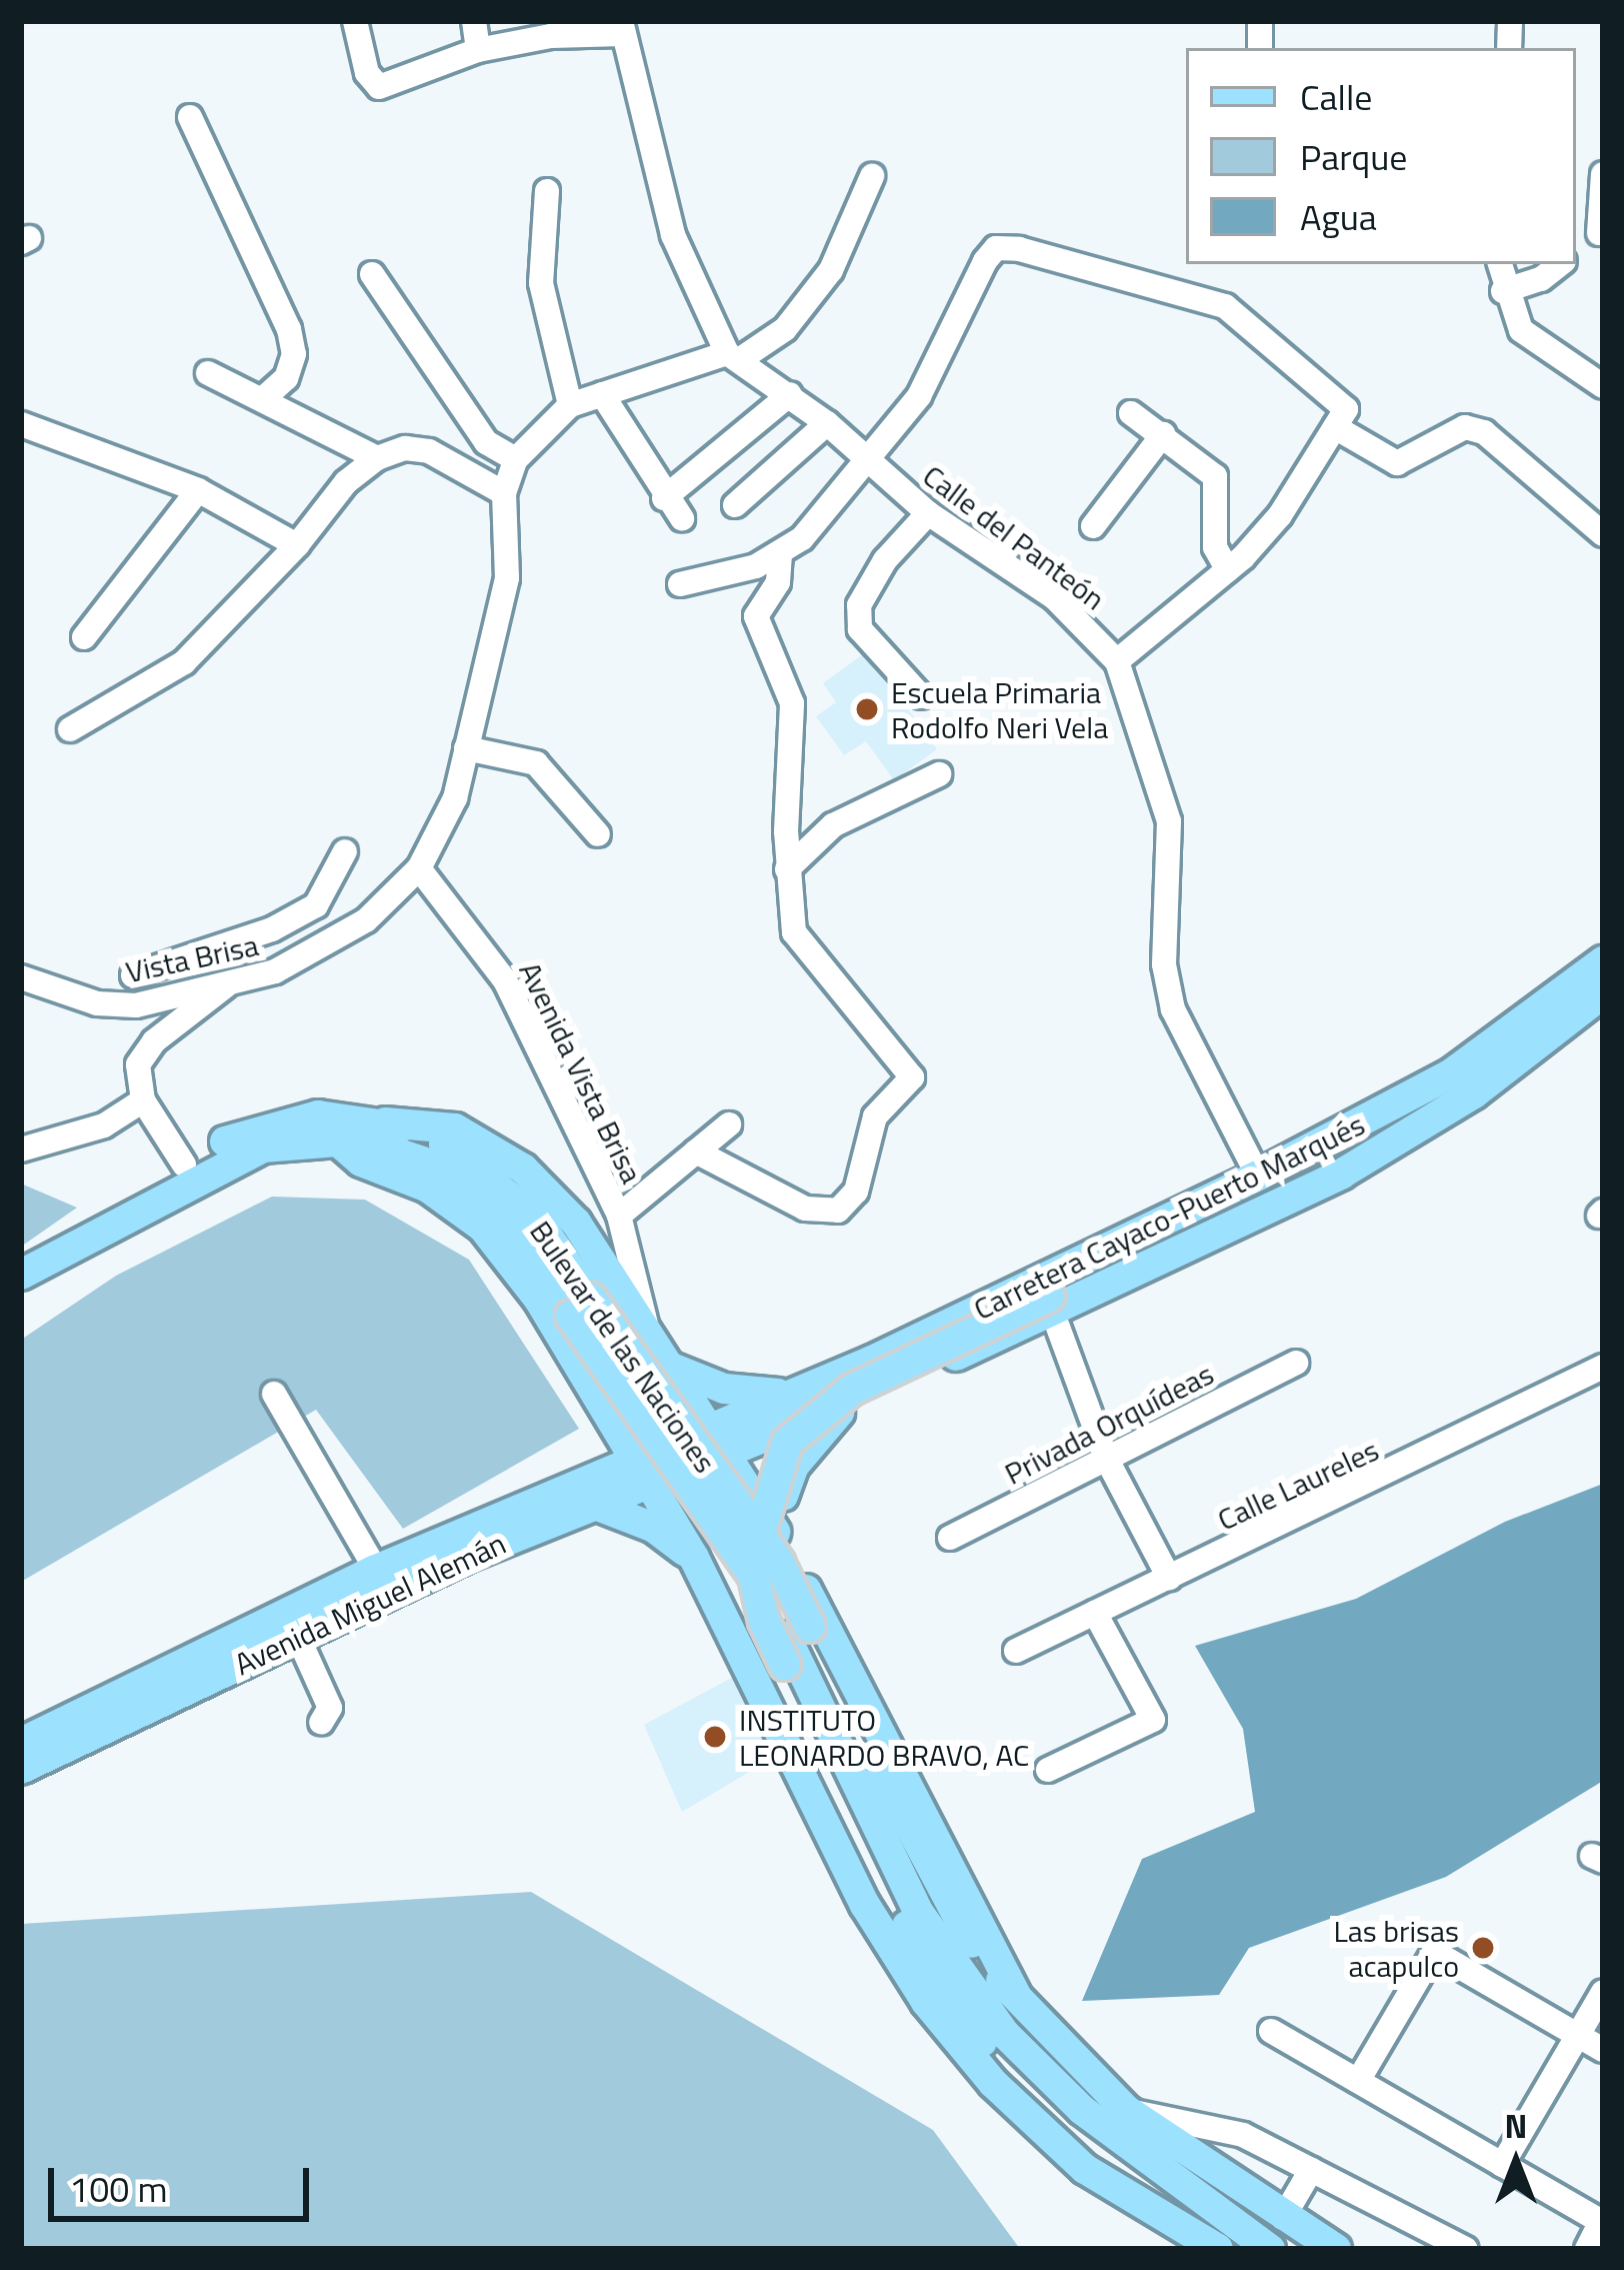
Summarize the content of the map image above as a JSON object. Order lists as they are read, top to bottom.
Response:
{
  "streets": {
    "main road": ["Carretera Cayaco-Puerto Marqués", "Bulevar de las Naciones", "Avenida Miguel Alemán"],
    "street": [
      "Calle del Panteón",
      "Vista Brisa",
      "Avenida Vista Brisa",
      "Privada Orquídeas",
      "Calle Laureles"
    ]
  },
  "crossings": [
    ["Calle del Panteón", "Carretera Cayaco-Puerto Marqués"],
    ["Vista Brisa", "Avenida Vista Brisa"],
    ["Carretera Cayaco-Puerto Marqués", "Avenida Miguel Alemán"]
  ],
  "places": ["Escuela Primaria Rodolfo Neri Vela", "INSTITUTO LEONARDO BRAVO, AC", "Las brisas acapulco"],
  "legend": ["Calle", "Parque", "Agua"],
  "scale_bar": "100 m",
  "north": "top"
}
